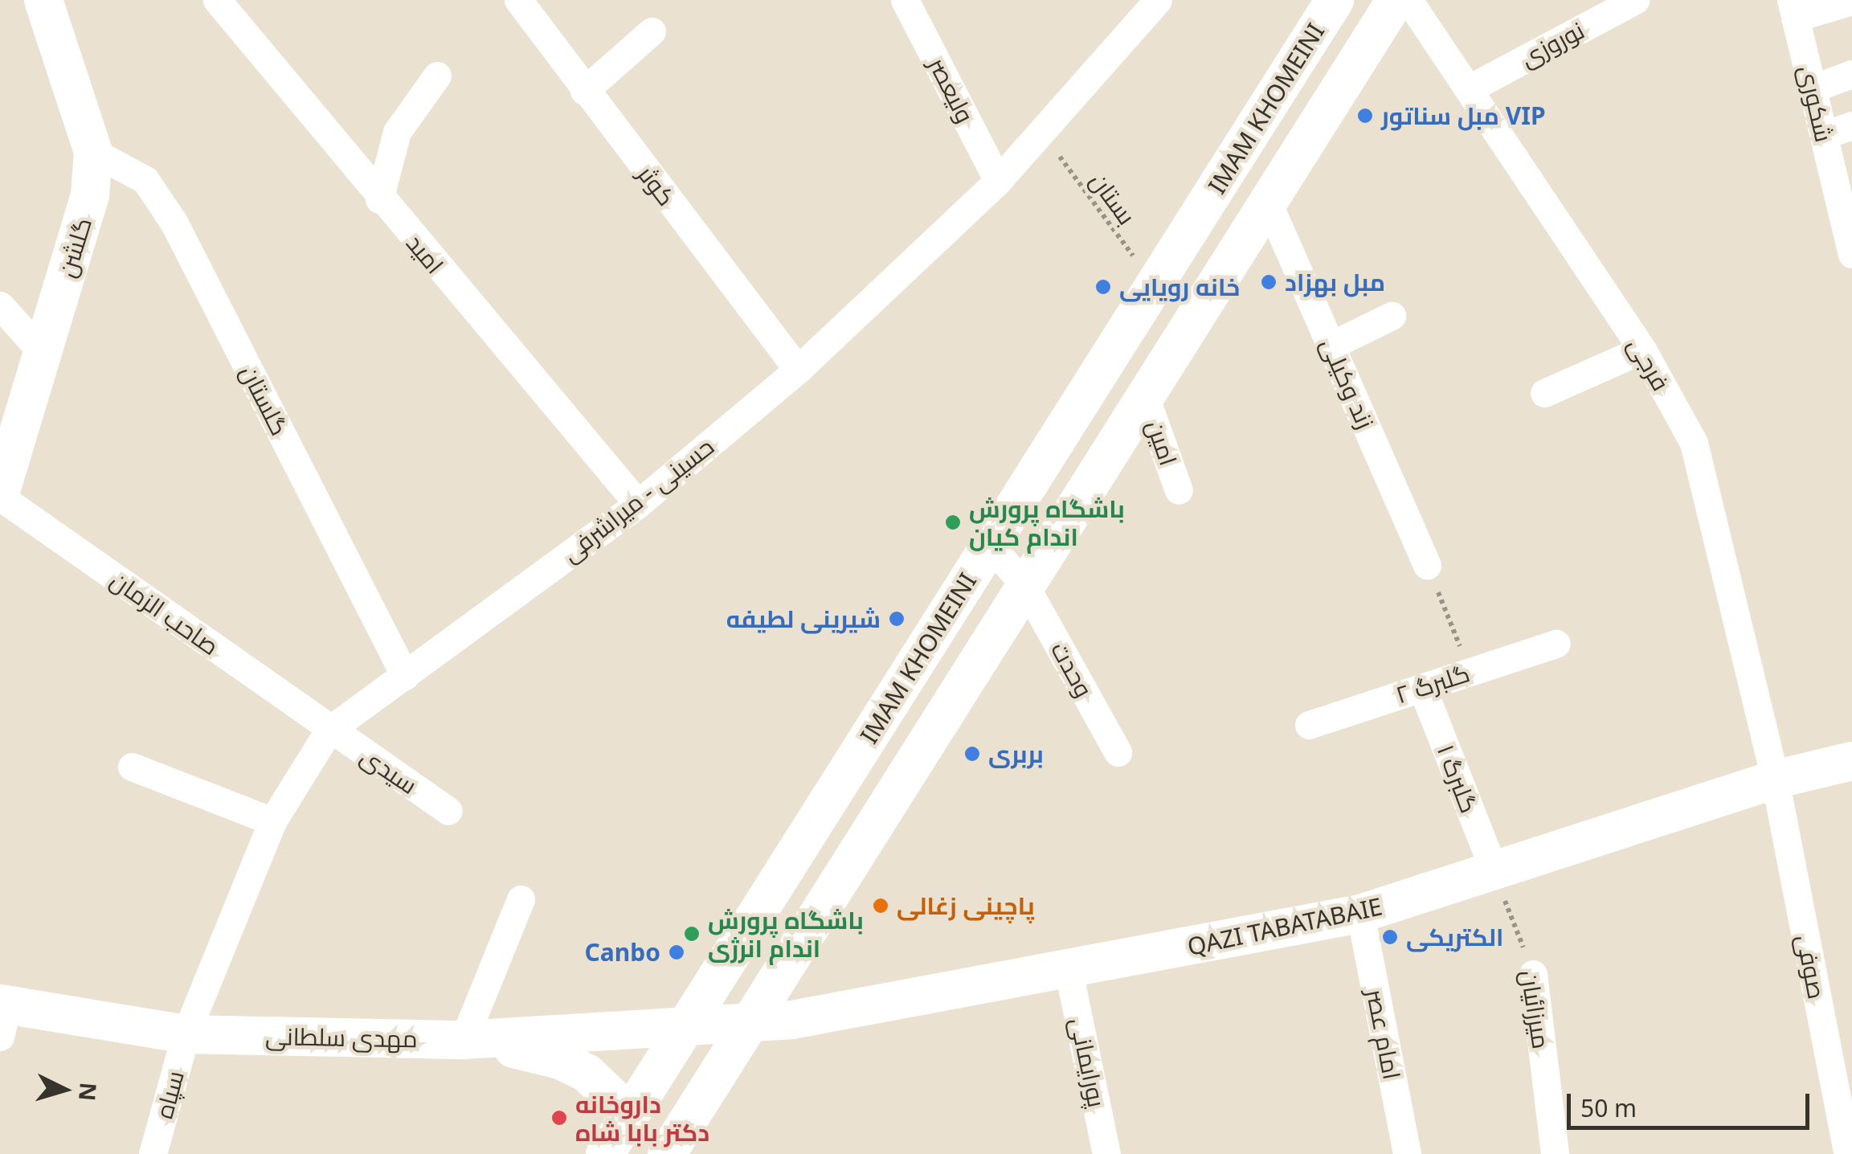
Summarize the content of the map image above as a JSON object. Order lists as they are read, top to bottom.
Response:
{
  "streets": {
    "main road": [
      "IMAM KHOMEINI",
      "گلشن",
      "QAZI TABATABAIE",
      "مهدی سلطانی"
    ],
    "street": [
      "نوروزی",
      "ولیعصر",
      "شکوری",
      "کوثر",
      "امید",
      "فرجی",
      "زند وکیلی",
      "گلستان",
      "امین",
      "حسینی - میراشرفی",
      "صاحب الزمان",
      "وحدت",
      "گلبرگ ۲",
      "سیدی",
      "گلبرگ ۱",
      "صوفی",
      "میرزائیان",
      "امام عصر",
      "پورایمانی",
      "سپاه"
    ],
    "path": ["بستان"]
  },
  "crossings": [
    ["نوروزی", "فرجی"],
    ["ولیعصر", "حسینی - میراشرفی"],
    ["IMAM KHOMEINI", "بستان"],
    ["IMAM KHOMEINI", "وحدت"],
    ["IMAM KHOMEINI", "QAZI TABATABAIE"],
    ["IMAM KHOMEINI", "مهدی سلطانی"],
    ["کوثر", "حسینی - میراشرفی"],
    ["بستان", "حسینی - میراشرفی"],
    ["گلشن", "گلستان"],
    ["گلشن", "صاحب الزمان"],
    ["امید", "حسینی - میراشرفی"],
    ["فرجی", "QAZI TABATABAIE"],
    ["فرجی", "صوفی"],
    ["گلستان", "حسینی - میراشرفی"],
    ["حسینی - میراشرفی", "صاحب الزمان"],
    ["حسینی - میراشرفی", "سیدی"],
    ["حسینی - میراشرفی", "مهدی سلطانی"],
    ["حسینی - میراشرفی", "سپاه"],
    ["صاحب الزمان", "سیدی"],
    ["گلبرگ ۲", "گلبرگ ۱"],
    ["گلبرگ ۱", "QAZI TABATABAIE"],
    ["گلبرگ ۱", "میرزائیان"],
    ["QAZI TABATABAIE", "صوفی"],
    ["QAZI TABATABAIE", "میرزائیان"],
    ["QAZI TABATABAIE", "امام عصر"],
    ["QAZI TABATABAIE", "مهدی سلطانی"],
    ["QAZI TABATABAIE", "پورایمانی"],
    ["مهدی سلطانی", "سپاه"]
  ],
  "places": [
    "مبل سناتور VIP",
    "مبل بهزاد",
    "خانه رویایی",
    "باشگاه پرورش اندام کیان",
    "شیرینی لطیفه",
    "بربری",
    "پاچینی زغالی",
    "باشگاه پرورش اندام انرژی",
    "الکتریکی",
    "Canbo",
    "داروخانه دکتر بابا شاه"
  ],
  "scale_bar": "50 m",
  "north": "right"
}
